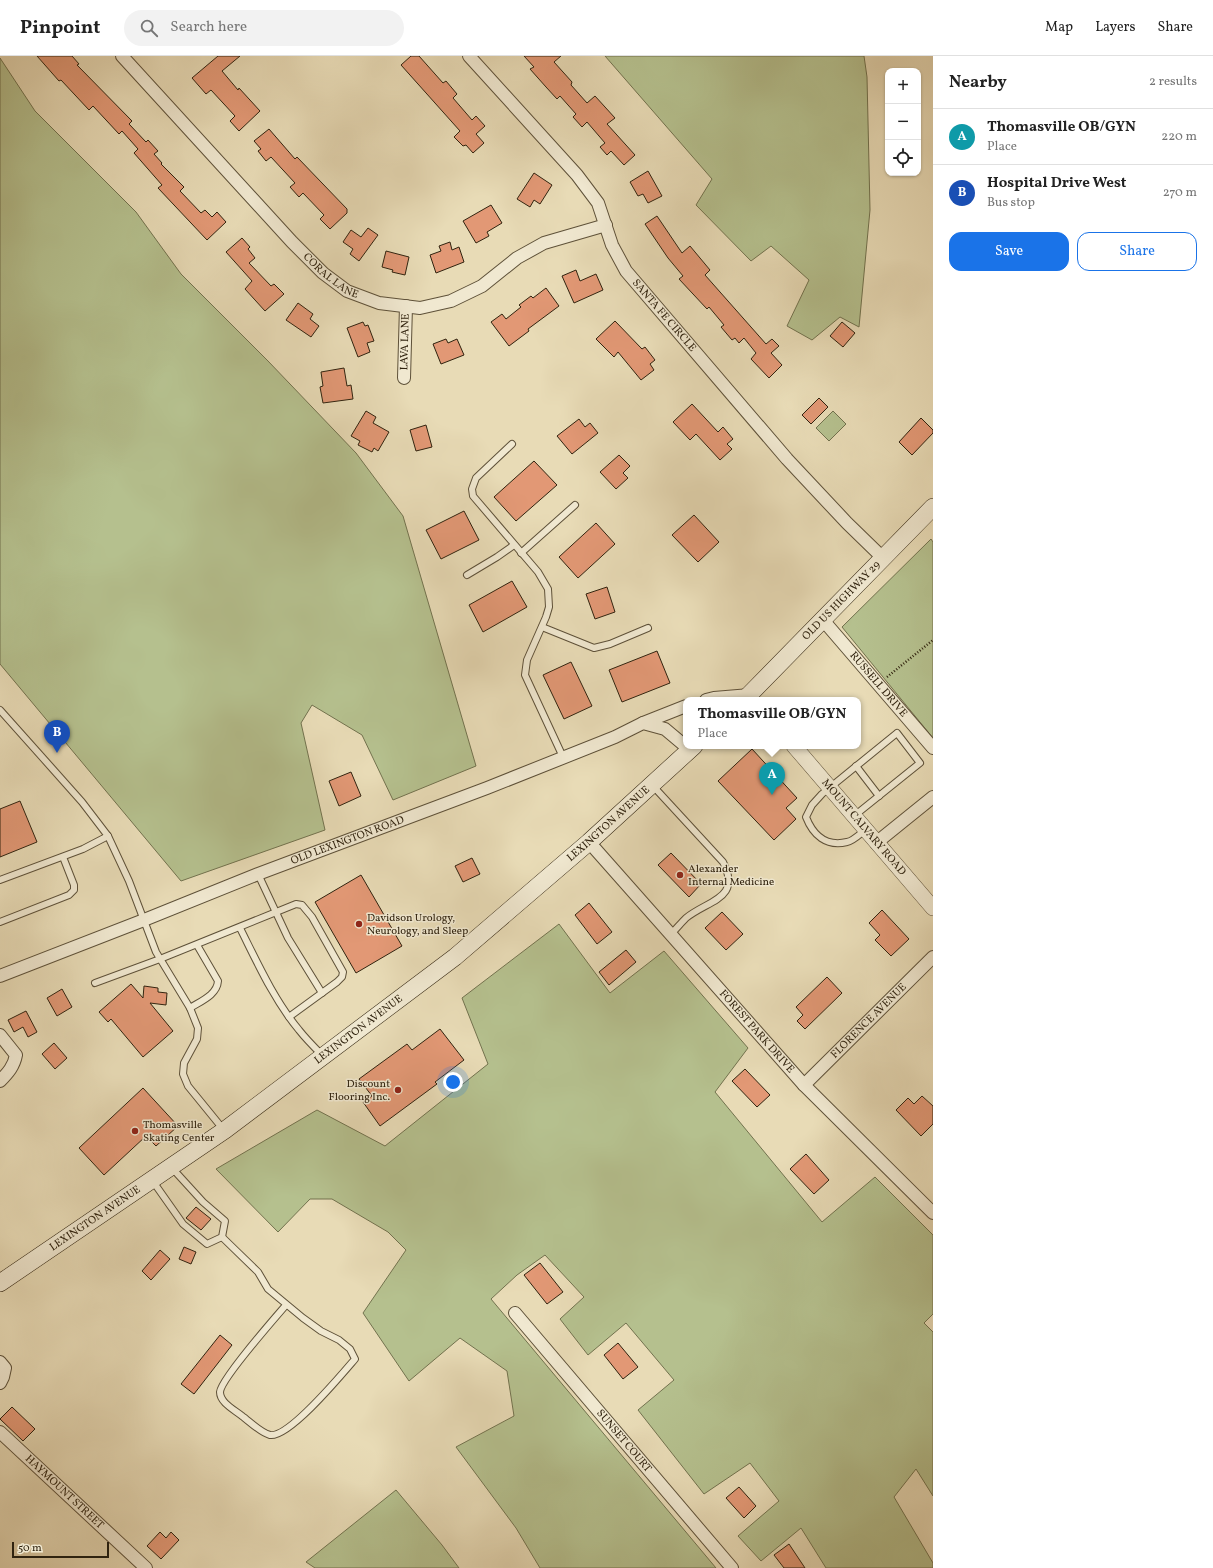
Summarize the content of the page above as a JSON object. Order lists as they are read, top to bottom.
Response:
{
  "streets": {
    "main road": ["OLD US HIGHWAY 29", "LEXINGTON AVENUE"],
    "street": [
      "CORAL LANE",
      "SANTA FE CIRCLE",
      "LAVA LANE",
      "RUSSELL DRIVE",
      "MOUNT CALVARY ROAD",
      "OLD LEXINGTON ROAD",
      "FLORENCE AVENUE",
      "FOREST PARK DRIVE",
      "SUNSET COURT",
      "HAYMOUNT STREET"
    ]
  },
  "crossings": [
    ["CORAL LANE", "SANTA FE CIRCLE"],
    ["CORAL LANE", "LAVA LANE"],
    ["SANTA FE CIRCLE", "OLD US HIGHWAY 29"],
    ["OLD US HIGHWAY 29", "RUSSELL DRIVE"],
    ["LEXINGTON AVENUE", "FOREST PARK DRIVE"],
    ["FLORENCE AVENUE", "FOREST PARK DRIVE"]
  ],
  "places": [
    "Alexander Internal Medicine",
    "Davidson Urology, Neurology, and Sleep",
    "Discount Flooring Inc.",
    "Thomasville Skating Center"
  ],
  "scale_bar": "50 m",
  "page": {
    "header": "Pinpoint",
    "search": "Search here",
    "nav": ["Map", "Layers", "Share"],
    "heading": ["Nearby", "2 results"],
    "map_buttons": ["+", "−"],
    "list": [
      {
        "mark": "A",
        "name": "Thomasville OB/GYN",
        "note": "Place",
        "value": "220 m"
      },
      {
        "mark": "B",
        "name": "Hospital Drive West",
        "note": "Bus stop",
        "value": "270 m"
      }
    ],
    "buttons": ["Save", "Share"],
    "popup": ["Thomasville OB/GYN", "Place"],
    "pins": ["B", "A"],
    "scale": "50 m"
  }
}
